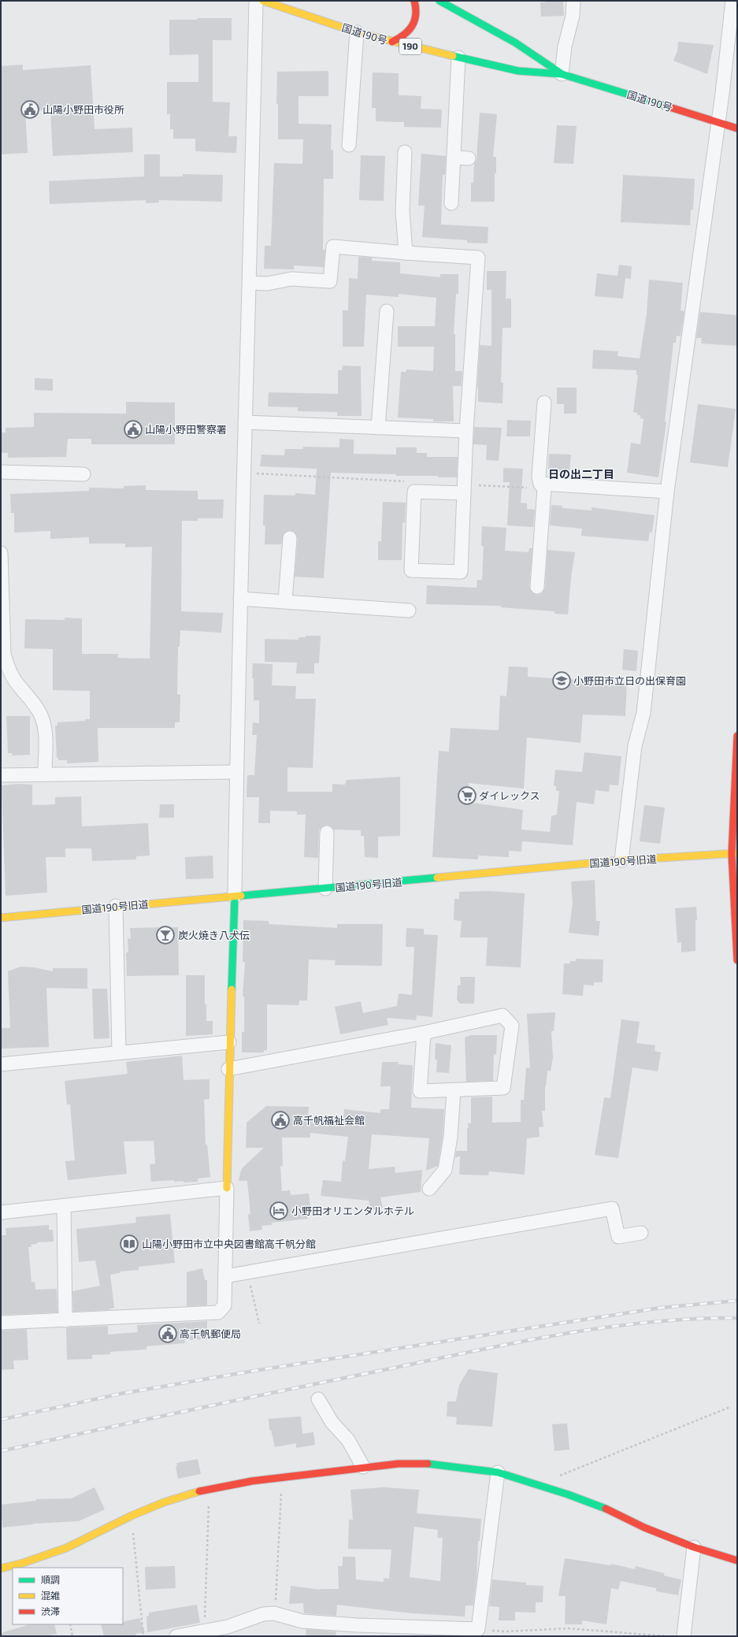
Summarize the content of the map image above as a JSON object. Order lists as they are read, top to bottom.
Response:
{
  "streets": {
    "main road": ["国道190号", "190", "国道190号旧道"]
  },
  "districts": ["日の出二丁目"],
  "places": {
    "public building": [
      "山陽小野田市役所",
      "山陽小野田警察署",
      "高千帆福祉会館",
      "高千帆郵便局"
    ],
    "school or university": ["小野田市立日の出保育園"],
    "supermarket": ["ダイレックス"],
    "bar": ["炭火焼き八犬伝"],
    "hotel": ["小野田オリエンタルホテル"],
    "library": ["山陽小野田市立中央図書館高千帆分館"]
  },
  "legend": ["順調", "混雑", "渋滞"]
}
